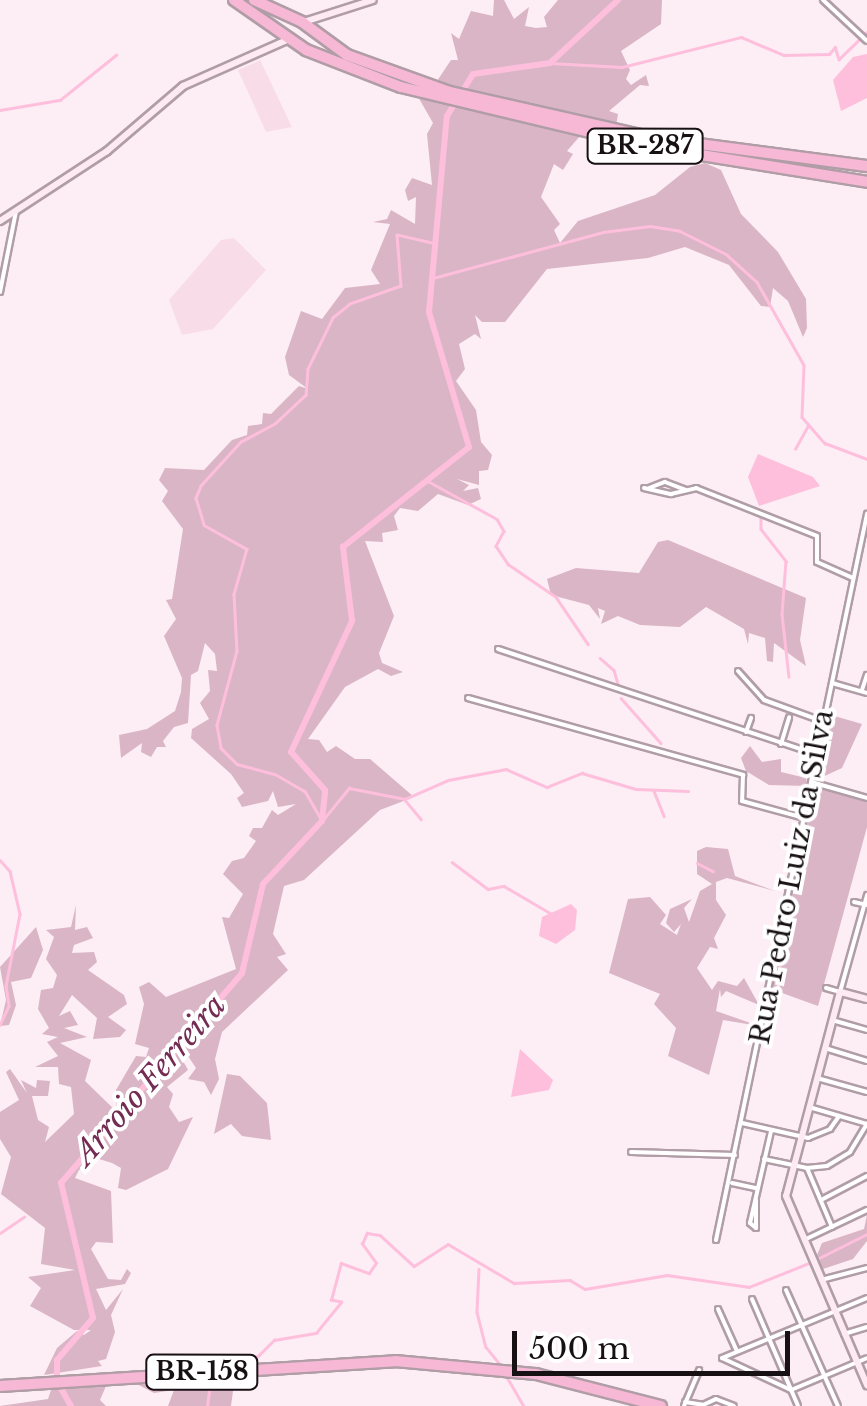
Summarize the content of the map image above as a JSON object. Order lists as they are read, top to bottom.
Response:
{
  "streets": {
    "highway": ["BR-287", "BR-158"],
    "street": ["Rua Pedro Luiz da Silva"]
  },
  "water": ["Arroio Ferreira"],
  "scale_bar": "500 m"
}
